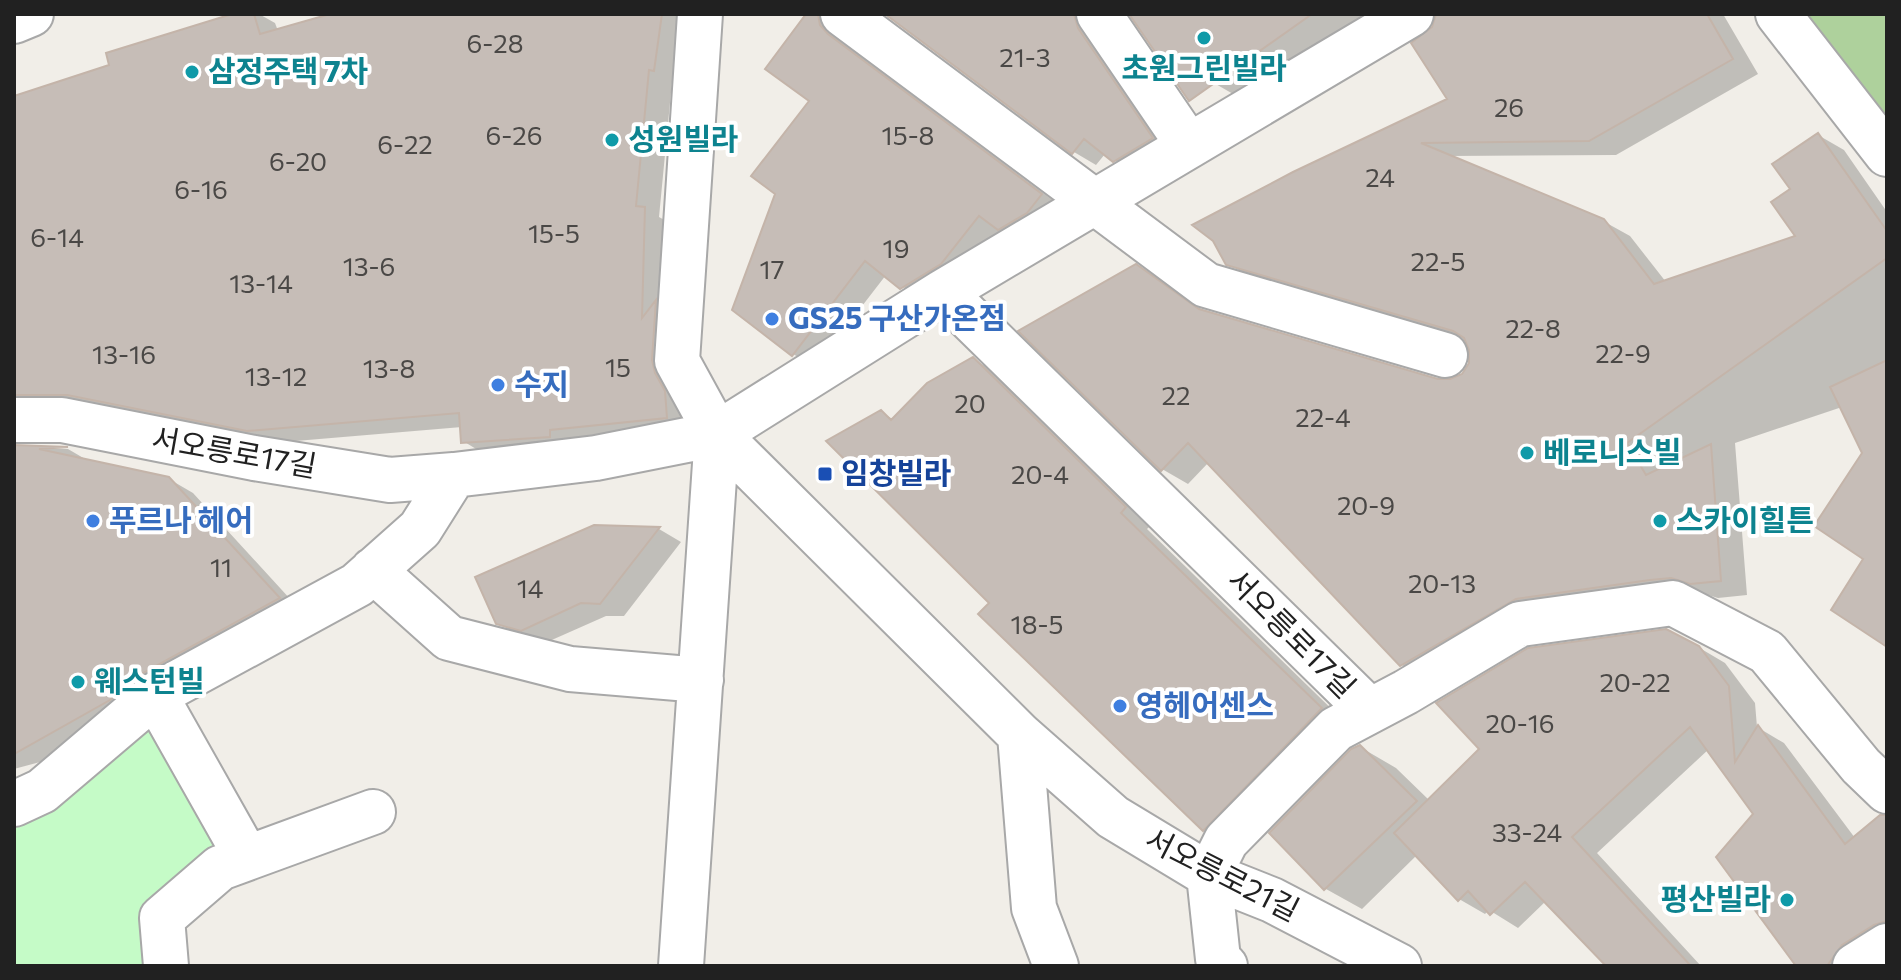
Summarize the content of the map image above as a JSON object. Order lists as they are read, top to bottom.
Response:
{
  "streets": {
    "street": ["서오릉로17길", "서오릉로21길"]
  },
  "places": {
    "other": [
      "초원그린빌라",
      "삼정주택 7차",
      "성원빌라",
      "GS25 구산가온점",
      "수지",
      "베로니스빌",
      "푸르나 헤어",
      "스카이힐튼",
      "웨스턴빌",
      "영헤어센스",
      "평산빌라"
    ],
    "transit": ["임창빌라"]
  },
  "house_numbers": [
    "6-28",
    "21-3",
    "26",
    "6-26",
    "15-8",
    "6-22",
    "6-20",
    "24",
    "6-16",
    "15-5",
    "6-14",
    "19",
    "22-5",
    "13-6",
    "17",
    "13-14",
    "22-8",
    "22-9",
    "13-16",
    "15",
    "13-8",
    "13-12",
    "22",
    "20",
    "22-4",
    "20-4",
    "20-9",
    "11",
    "20-13",
    "14",
    "18-5",
    "20-22",
    "20-16",
    "33-24"
  ]
}
